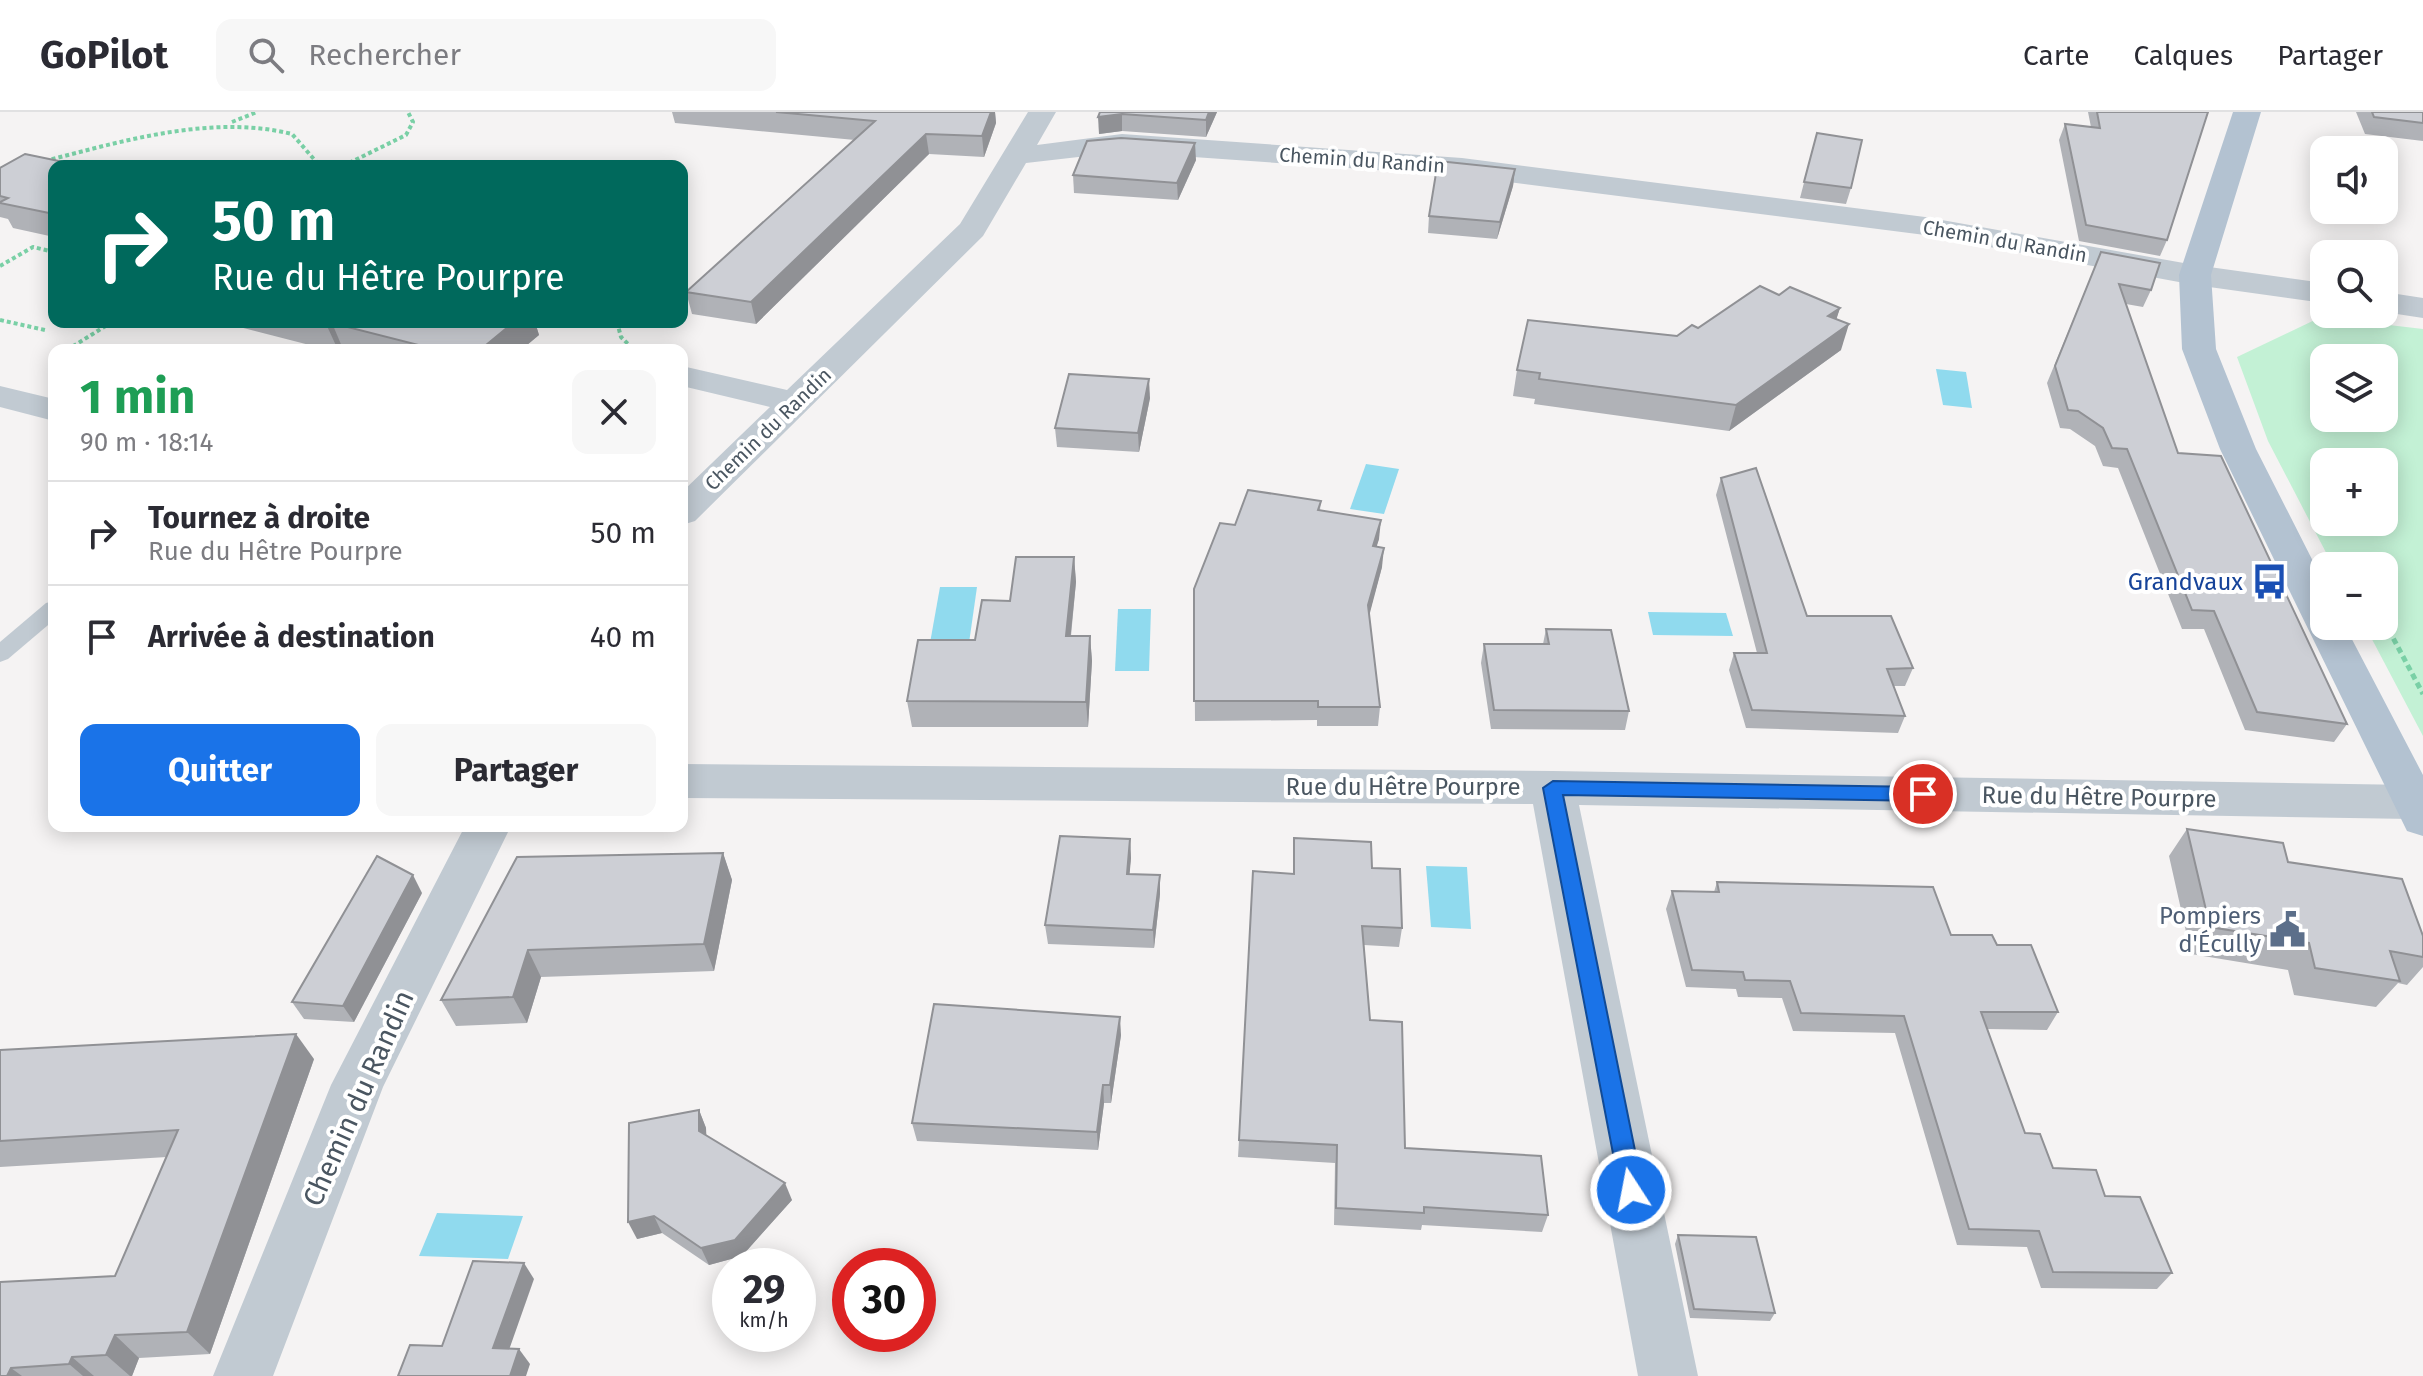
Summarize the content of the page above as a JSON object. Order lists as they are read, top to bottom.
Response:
{
  "streets": {
    "street": ["Chemin du Randin", "Rue du Hêtre Pourpre"]
  },
  "places": {
    "bus stop": ["Grandvaux"],
    "public building": ["Pompiers d'Écully"]
  },
  "page": {
    "header": "GoPilot",
    "search": "Rechercher",
    "nav": ["Carte", "Calques", "Partager"],
    "map_buttons": ["+", "−"],
    "turn": ["50 m", "Rue du Hêtre Pourpre"],
    "heading": ["1 min", "90 m · 18:14"],
    "list": [
      {
        "name": "Tournez à droite",
        "note": "Rue du Hêtre Pourpre",
        "value": "50 m"
      },
      {
        "name": "Arrivée à destination",
        "value": "40 m"
      }
    ],
    "buttons": ["Quitter", "Partager"],
    "speed": "29 km/h",
    "limit": "30"
  }
}
